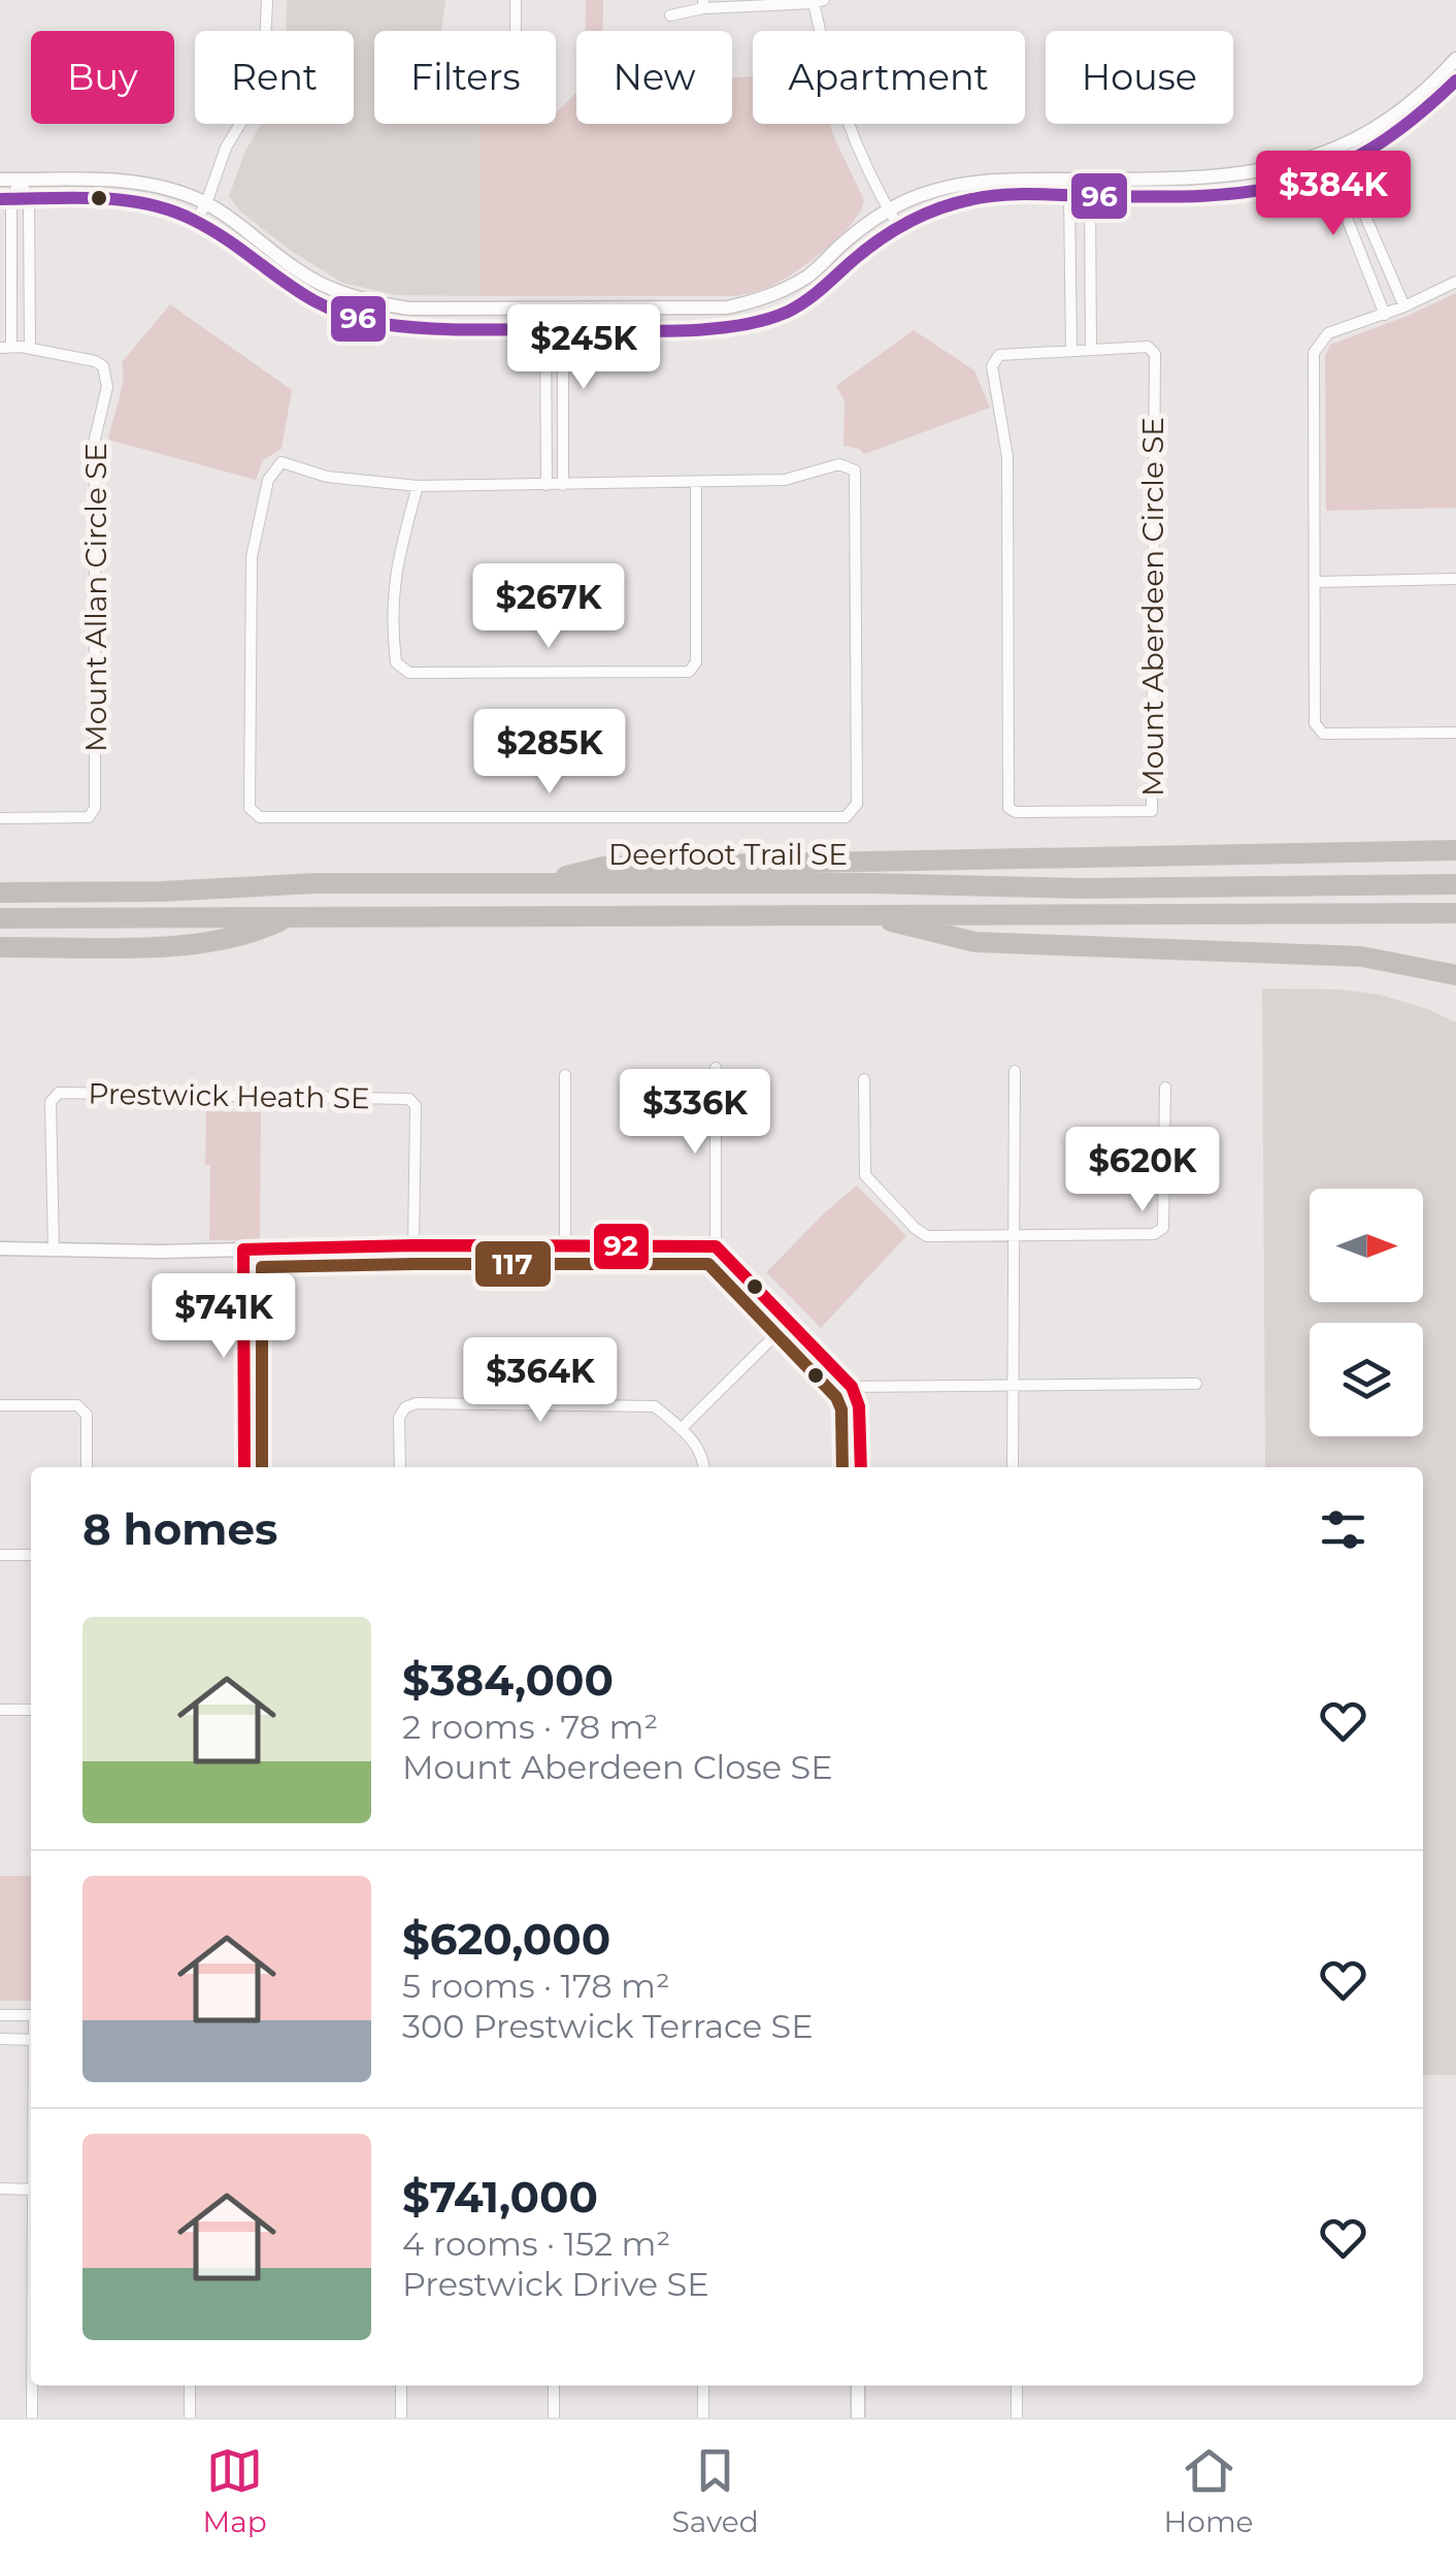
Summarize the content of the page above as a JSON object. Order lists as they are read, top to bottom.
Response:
{
  "streets": {
    "highway": ["Deerfoot Trail SE"],
    "street": ["Mount Allan Circle SE", "Mount Aberdeen Circle SE", "Prestwick Heath SE"]
  },
  "lines": ["transit line 96", "transit line 92", "transit line 117"],
  "north": "right",
  "page": {
    "chip": [
      "Buy",
      "Rent",
      "Filters",
      "New",
      "Apartment",
      "House"
    ],
    "price": [
      "$384K",
      "$245K",
      "$267K",
      "$285K",
      "$336K",
      "$620K",
      "$741K",
      "$364K"
    ],
    "heading": "8 homes",
    "list": [
      {
        "name": "$384,000",
        "note": "2 rooms · 78 m² · Mount Aberdeen Close SE"
      },
      {
        "name": "$620,000",
        "note": "5 rooms · 178 m² · 300 Prestwick Terrace SE"
      },
      {
        "name": "$741,000",
        "note": "4 rooms · 152 m² · Prestwick Drive SE"
      }
    ],
    "tabs": ["Map", "Saved", "Home"]
  }
}
